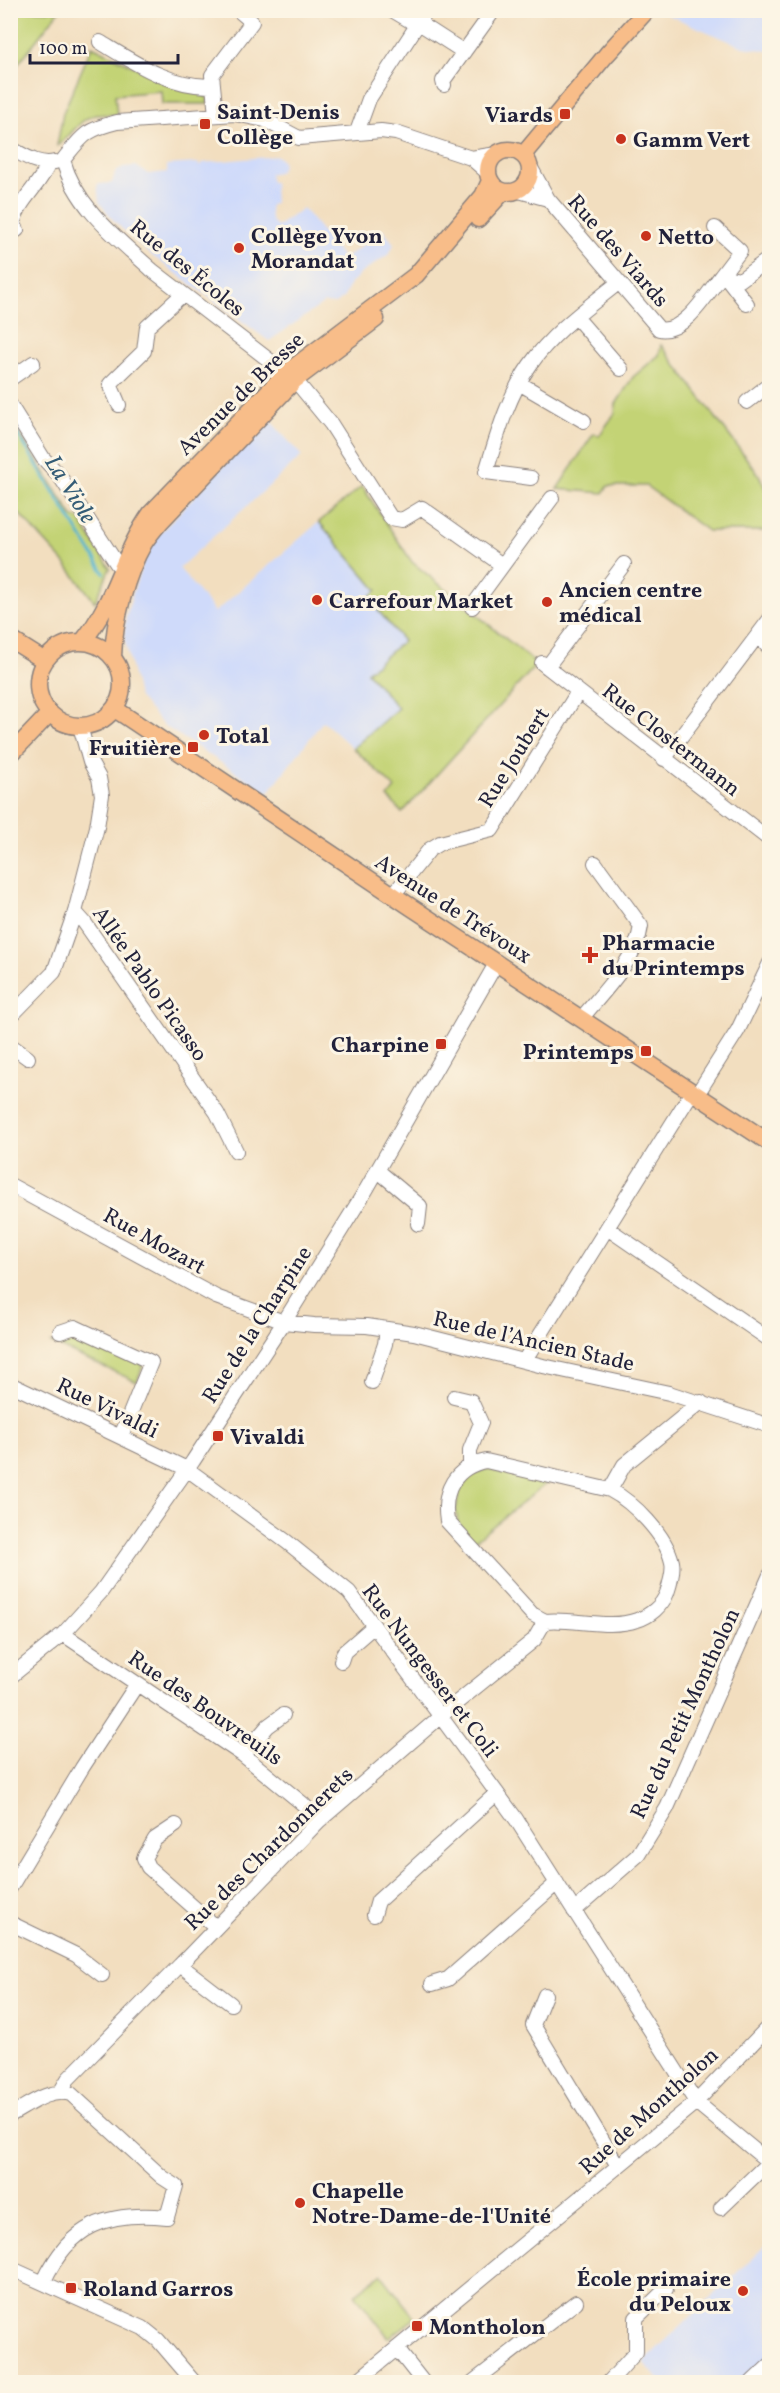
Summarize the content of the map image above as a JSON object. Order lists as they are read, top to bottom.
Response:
{
  "streets": {
    "main road": ["Avenue de Bresse", "Avenue de Trévoux"],
    "street": [
      "Rue des Viards",
      "Rue des Écoles",
      "Rue Clostermann",
      "Rue Joubert",
      "Allée Pablo Picasso",
      "Rue Mozart",
      "Rue de la Charpine",
      "Rue de l’Ancien Stade",
      "Rue Vivaldi",
      "Rue Nungesser et Coli",
      "Rue des Bouvreuils",
      "Rue du Petit Montholon",
      "Rue des Chardonnerets",
      "Rue de Montholon"
    ]
  },
  "crossings": [
    ["Rue des Viards", "Avenue de Bresse"],
    ["Rue des Écoles", "Avenue de Bresse"],
    ["Avenue de Bresse", "Avenue de Trévoux"],
    ["Avenue de Bresse", "Allée Pablo Picasso"],
    ["Rue Clostermann", "Rue Joubert"],
    ["Rue Joubert", "Avenue de Trévoux"],
    ["Avenue de Trévoux", "Allée Pablo Picasso"],
    ["Avenue de Trévoux", "Rue de la Charpine"],
    ["Rue Mozart", "Rue de la Charpine"],
    ["Rue Mozart", "Rue de l’Ancien Stade"],
    ["Rue de la Charpine", "Rue de l’Ancien Stade"],
    ["Rue de la Charpine", "Rue Vivaldi"],
    ["Rue de la Charpine", "Rue Nungesser et Coli"],
    ["Rue de la Charpine", "Rue des Bouvreuils"],
    ["Rue Vivaldi", "Rue Nungesser et Coli"],
    ["Rue Nungesser et Coli", "Rue du Petit Montholon"],
    ["Rue Nungesser et Coli", "Rue des Chardonnerets"],
    ["Rue Nungesser et Coli", "Rue de Montholon"],
    ["Rue des Bouvreuils", "Rue des Chardonnerets"]
  ],
  "water": ["La Viole"],
  "places": {
    "transit": [
      "Viards",
      "Saint-Denis Collège",
      "Fruitière",
      "Charpine",
      "Printemps",
      "Vivaldi",
      "Roland Garros",
      "Montholon"
    ],
    "other": [
      "Gamm Vert",
      "Netto",
      "Collège Yvon Morandat",
      "Carrefour Market",
      "Ancien centre médical",
      "Total",
      "Chapelle Notre-Dame-de-l'Unité",
      "École primaire du Peloux"
    ],
    "health": ["Pharmacie du Printemps"]
  },
  "scale_bar": "100 m"
}
